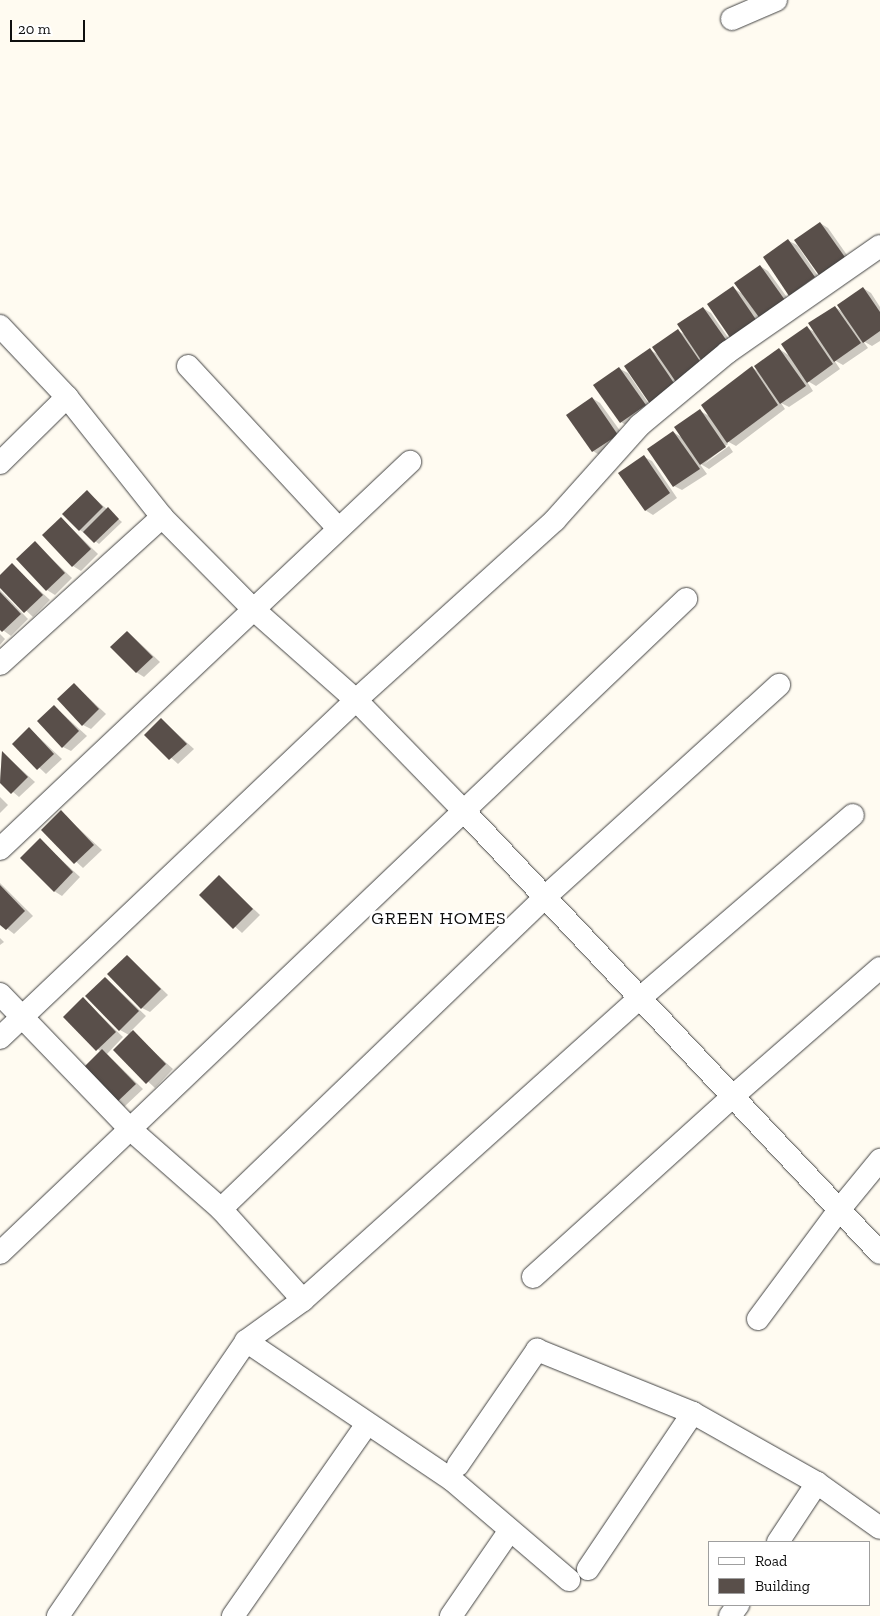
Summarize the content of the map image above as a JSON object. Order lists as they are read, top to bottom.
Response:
{
  "districts": ["GREEN HOMES"],
  "legend": ["Road", "Building"],
  "scale_bar": "20 m"
}
